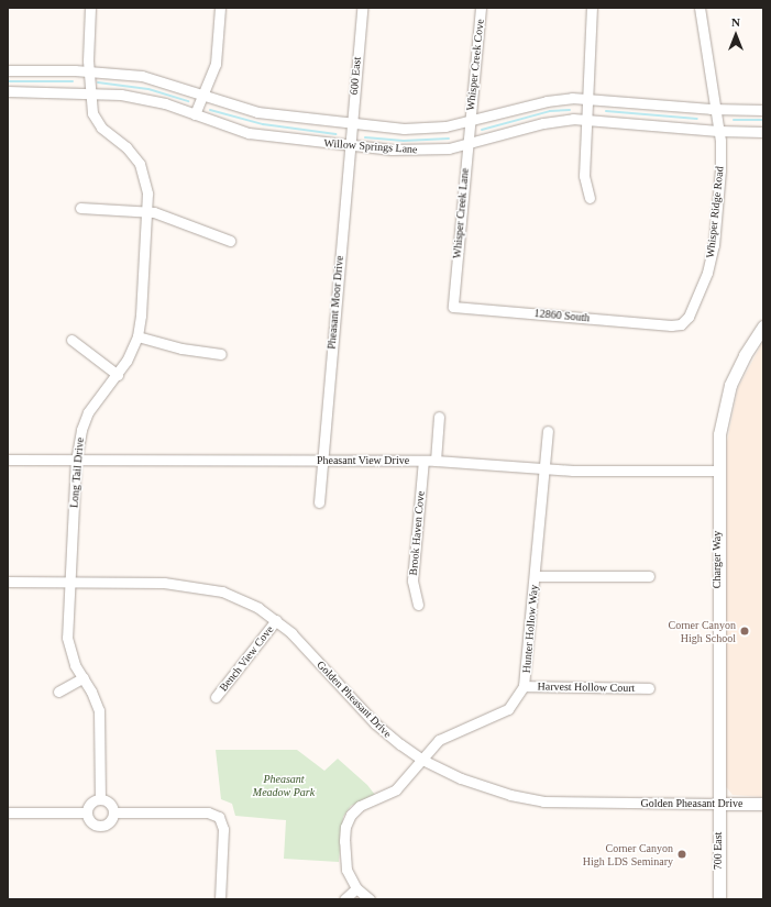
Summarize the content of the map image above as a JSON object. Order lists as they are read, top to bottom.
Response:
{
  "streets": {
    "street": [
      "Whisper Creek Cove",
      "600 East",
      "Willow Springs Lane",
      "Whisper Ridge Road",
      "Whisper Creek Lane",
      "Pheasant Moor Drive",
      "12860 South",
      "Pheasant View Drive",
      "Long Tail Drive",
      "Brook Haven Cove",
      "Charger Way",
      "Hunter Hollow Way",
      "Bench View Cove",
      "Harvest Hollow Court",
      "Golden Pheasant Drive",
      "700 East"
    ]
  },
  "crossings": [
    ["Whisper Creek Cove", "Willow Springs Lane"],
    ["Whisper Creek Cove", "Whisper Creek Lane"],
    ["600 East", "Willow Springs Lane"],
    ["600 East", "Pheasant Moor Drive"],
    ["Willow Springs Lane", "Whisper Ridge Road"],
    ["Willow Springs Lane", "Whisper Creek Lane"],
    ["Willow Springs Lane", "Pheasant Moor Drive"],
    ["Willow Springs Lane", "Long Tail Drive"],
    ["Whisper Ridge Road", "12860 South"],
    ["Whisper Creek Lane", "12860 South"],
    ["Pheasant Moor Drive", "Pheasant View Drive"],
    ["Pheasant View Drive", "Long Tail Drive"],
    ["Pheasant View Drive", "Brook Haven Cove"],
    ["Pheasant View Drive", "Charger Way"],
    ["Pheasant View Drive", "Hunter Hollow Way"],
    ["Long Tail Drive", "Golden Pheasant Drive"],
    ["Charger Way", "Golden Pheasant Drive"],
    ["Charger Way", "700 East"],
    ["Hunter Hollow Way", "Harvest Hollow Court"],
    ["Hunter Hollow Way", "Golden Pheasant Drive"],
    ["Bench View Cove", "Golden Pheasant Drive"],
    ["Golden Pheasant Drive", "700 East"]
  ],
  "parks": ["Pheasant Meadow Park"],
  "places": ["Corner Canyon High School", "Corner Canyon High LDS Seminary"],
  "north": "top"
}
